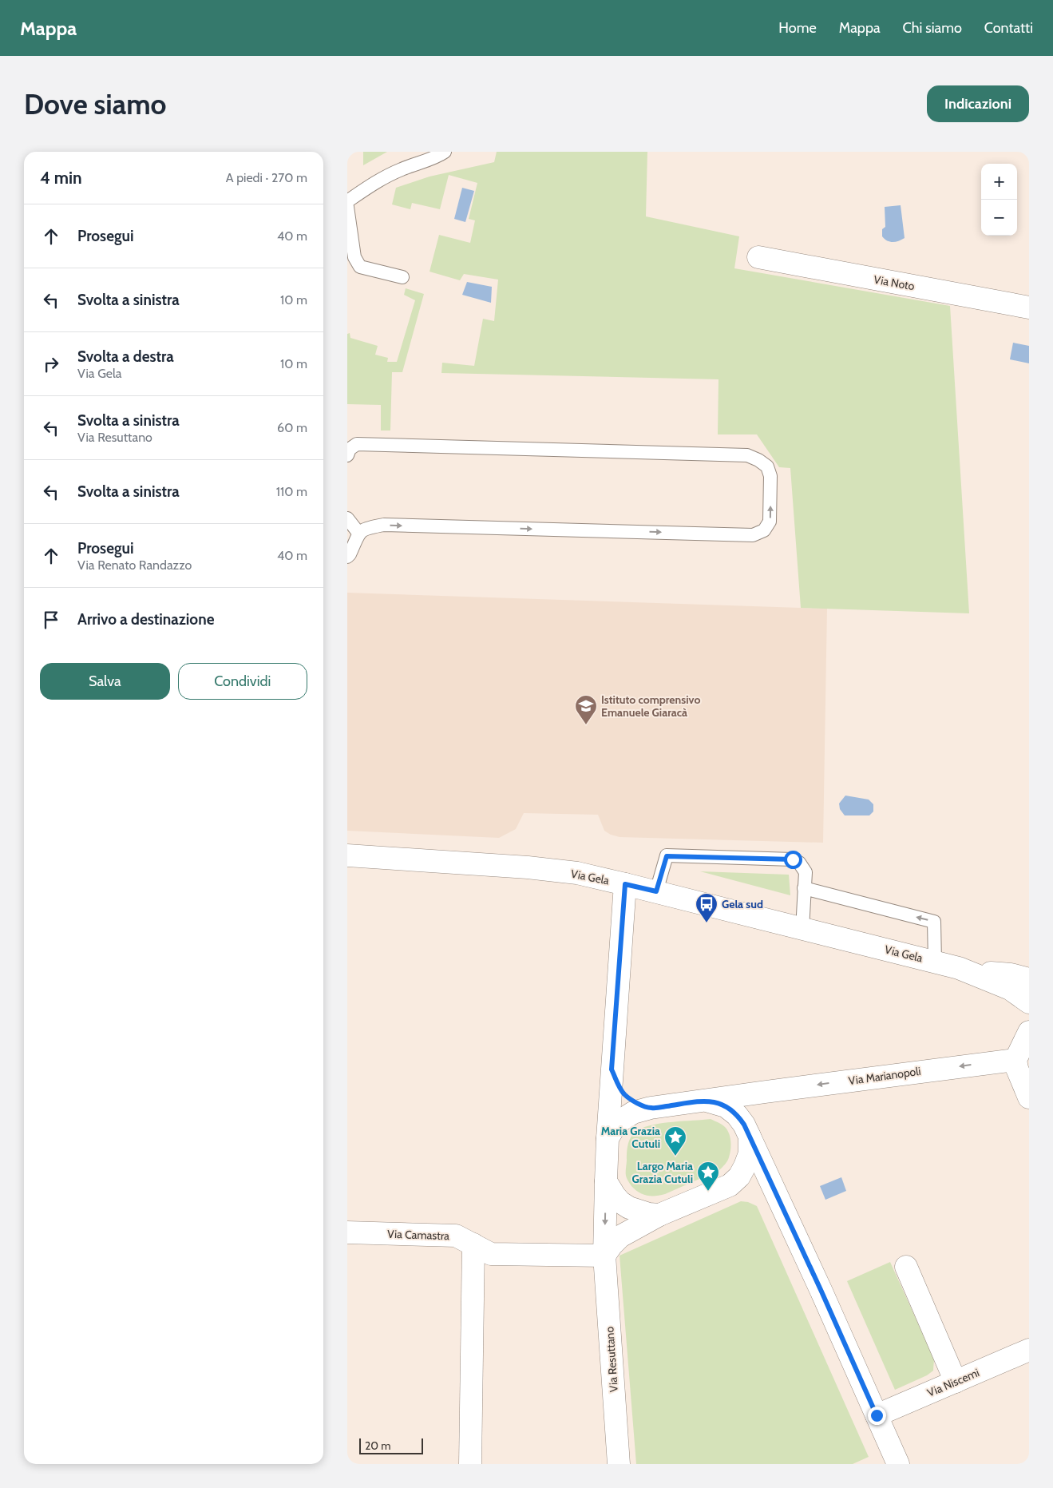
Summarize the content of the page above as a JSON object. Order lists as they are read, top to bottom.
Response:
{
  "streets": {
    "street": [
      "Via Noto",
      "Via Gela",
      "Via Marianopoli",
      "Via Camastra",
      "Via Resuttano",
      "Via Niscemi"
    ]
  },
  "crossings": [
    ["Via Marianopoli", "Via Resuttano"],
    ["Via Camastra", "Via Resuttano"]
  ],
  "one_way": ["Via Marianopoli"],
  "places": {
    "school or university": ["Istituto comprensivo Emanuele Giaracà"],
    "bus stop": ["Gela sud"],
    "place": ["Maria Grazia Cutuli", "Largo Maria Grazia Cutuli"]
  },
  "scale_bar": "20 m",
  "page": {
    "header": "Mappa",
    "nav": [
      "Home",
      "Mappa",
      "Chi siamo",
      "Contatti"
    ],
    "buttons": [
      "Indicazioni",
      ["Salva", "Condividi"]
    ],
    "title": "Dove siamo",
    "heading": ["4 min", "A piedi · 270 m"],
    "map_buttons": ["+", "−"],
    "list": [
      ["Prosegui", "40 m"],
      ["Svolta a sinistra", "10 m"],
      ["Svolta a destra", "Via Gela", "10 m"],
      ["Svolta a sinistra", "Via Resuttano", "60 m"],
      ["Svolta a sinistra", "110 m"],
      ["Prosegui", "Via Renato Randazzo", "40 m"],
      "Arrivo a destinazione"
    ],
    "scale": "20 m"
  }
}
